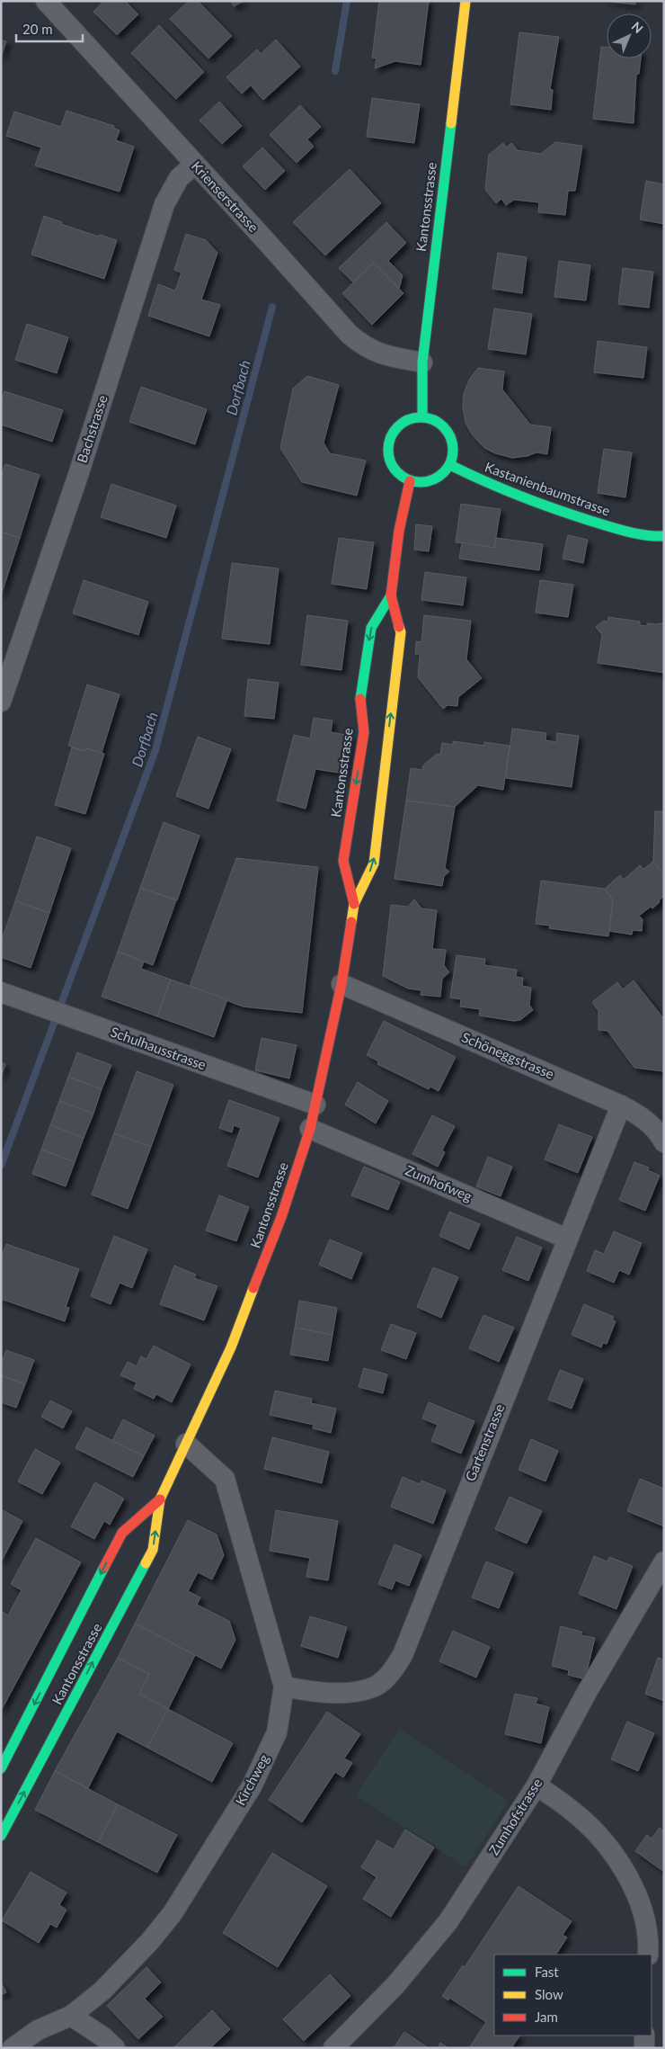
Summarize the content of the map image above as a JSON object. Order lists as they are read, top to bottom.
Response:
{
  "streets": {
    "main road": ["Kantonsstrasse", "Kastanienbaumstrasse"],
    "street": [
      "Krienserstrasse",
      "Bachstrasse",
      "Schulhausstrasse",
      "Schöneggstrasse",
      "Zumhofweg",
      "Gartenstrasse",
      "Kirchweg",
      "Zumhofstrasse"
    ]
  },
  "crossings": [
    ["Krienserstrasse", "Kantonsstrasse"],
    ["Krienserstrasse", "Bachstrasse"],
    ["Kantonsstrasse", "Kastanienbaumstrasse"],
    ["Kantonsstrasse", "Schulhausstrasse"],
    ["Kantonsstrasse", "Schöneggstrasse"],
    ["Kantonsstrasse", "Zumhofweg"],
    ["Kantonsstrasse", "Kirchweg"],
    ["Schöneggstrasse", "Gartenstrasse"],
    ["Zumhofweg", "Gartenstrasse"],
    ["Gartenstrasse", "Kirchweg"]
  ],
  "water": ["Dorfbach"],
  "legend": ["Fast", "Slow", "Jam"],
  "scale_bar": "20 m",
  "north": "top right"
}
